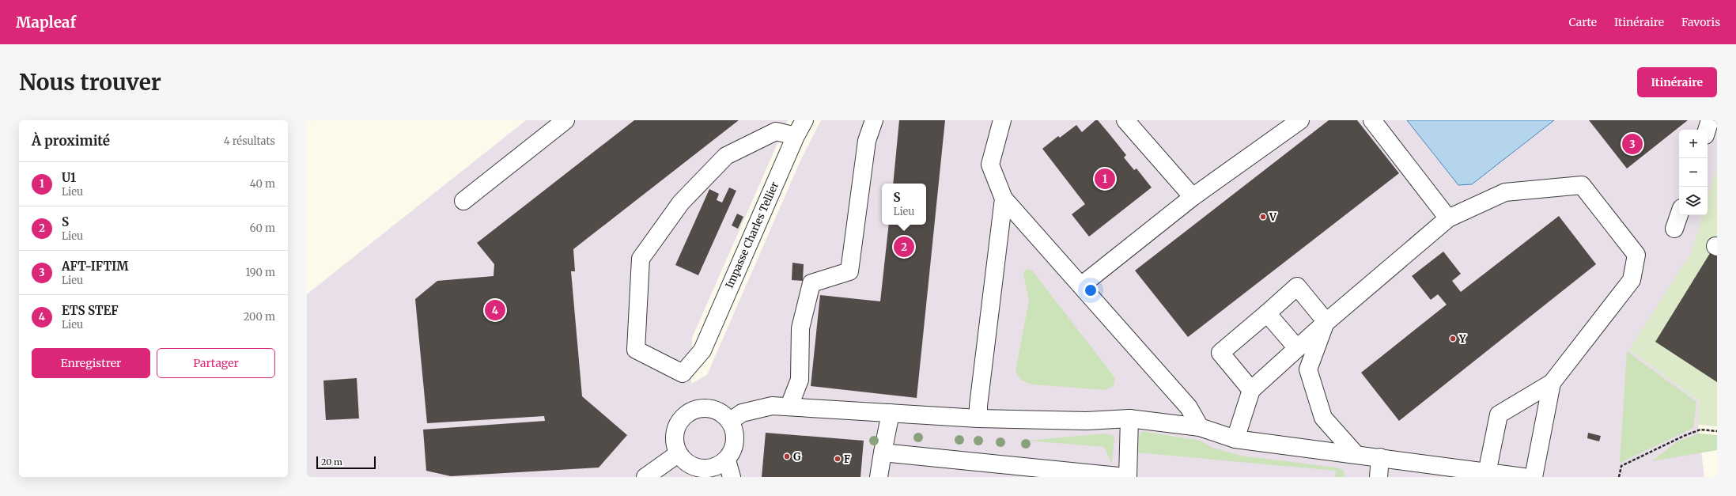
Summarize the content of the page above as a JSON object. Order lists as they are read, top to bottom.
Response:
{
  "streets": {
    "street": ["Impasse Charles Tellier"]
  },
  "places": [
    "V",
    "Y",
    "G",
    "F"
  ],
  "scale_bar": "20 m",
  "page": {
    "header": "Mapleaf",
    "nav": ["Carte", "Itinéraire", "Favoris"],
    "buttons": [
      "Itinéraire",
      ["Enregistrer", "Partager"]
    ],
    "title": "Nous trouver",
    "heading": ["À proximité", "4 résultats"],
    "map_buttons": ["+", "−"],
    "pins": [
      "3",
      "1",
      "2",
      "4"
    ],
    "list": [
      {
        "mark": "1",
        "name": "U1",
        "note": "Lieu",
        "value": "40 m"
      },
      {
        "mark": "2",
        "name": "S",
        "note": "Lieu",
        "value": "60 m"
      },
      {
        "mark": "3",
        "name": "AFT-IFTIM",
        "note": "Lieu",
        "value": "190 m"
      },
      {
        "mark": "4",
        "name": "ETS STEF",
        "note": "Lieu",
        "value": "200 m"
      }
    ],
    "popup": ["S", "Lieu"],
    "scale": "20 m"
  }
}
